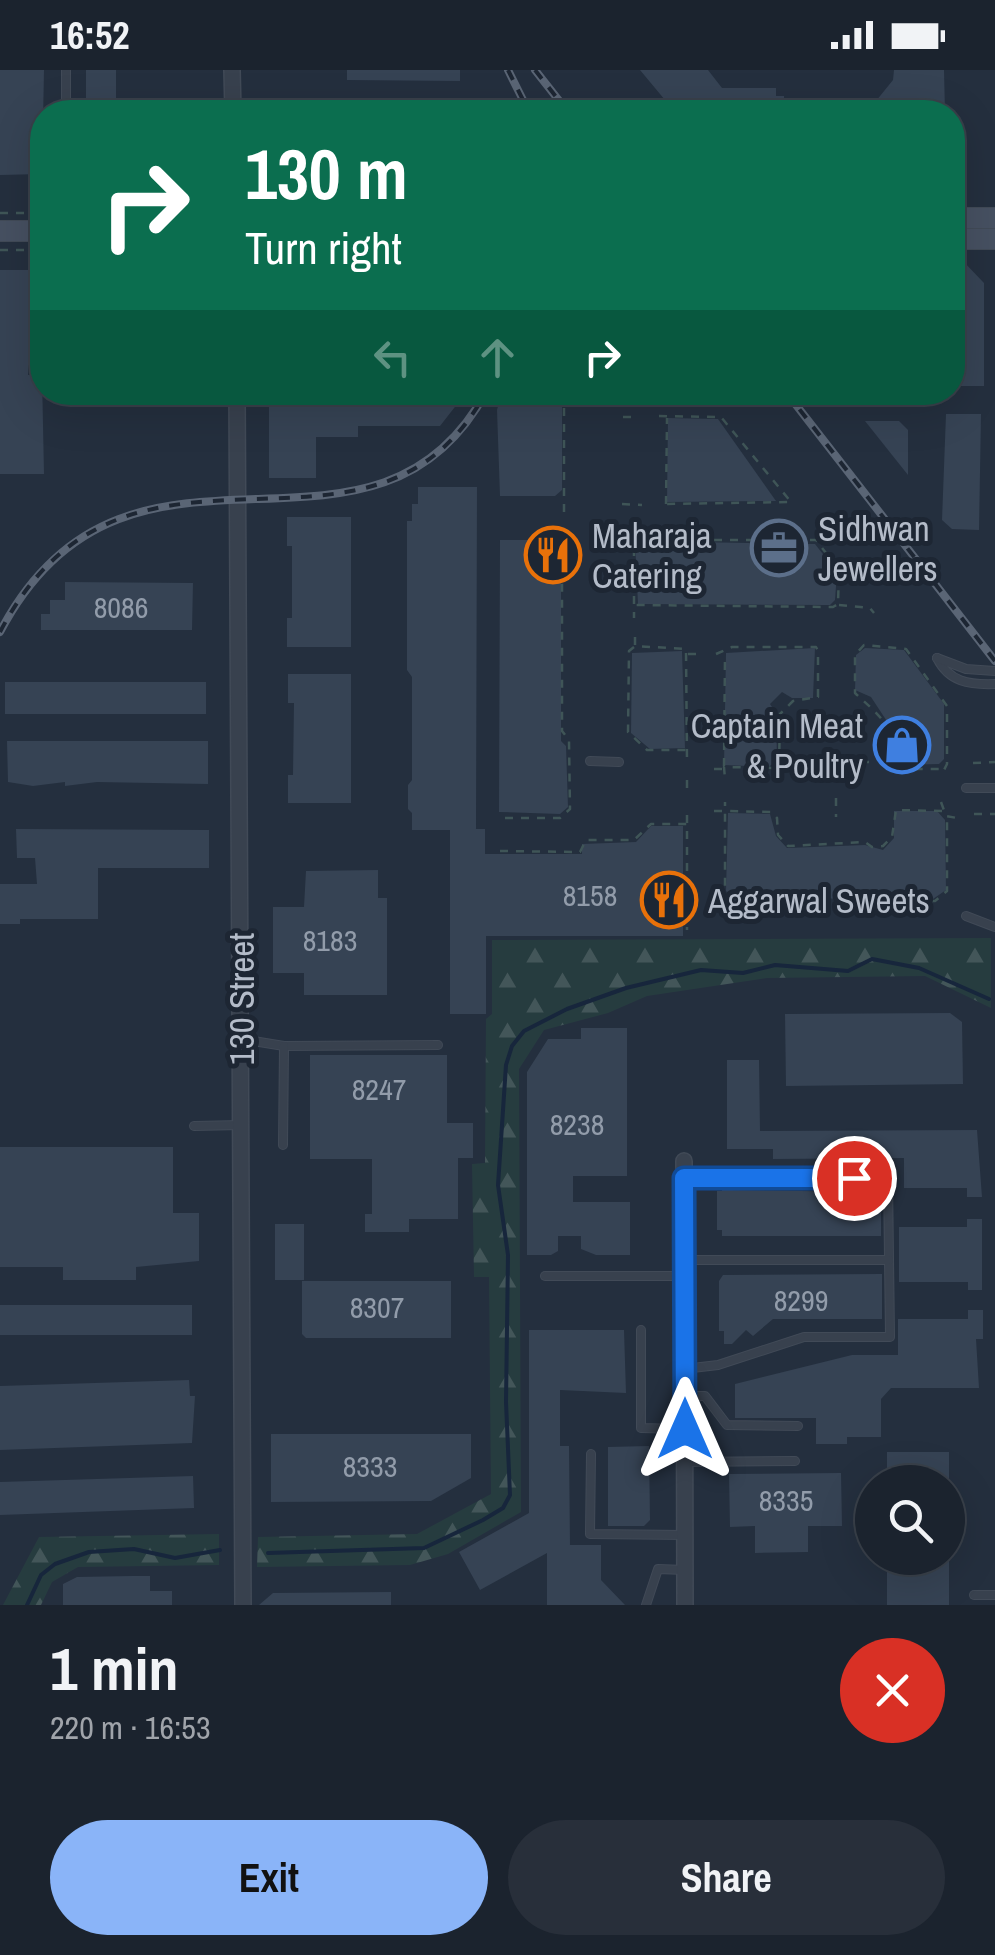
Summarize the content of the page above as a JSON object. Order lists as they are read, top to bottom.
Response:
{
  "streets": {
    "street": ["130 Street"]
  },
  "places": {
    "office": ["Sidhwan Jewellers"],
    "restaurant": ["Maharaja Catering", "Aggarwal Sweets"],
    "shop": ["Captain Meat & Poultry"]
  },
  "house_numbers": [
    "8086",
    "8158",
    "8183",
    "8247",
    "8238",
    "8299",
    "8307",
    "8333",
    "8335"
  ],
  "page": {
    "status": "16:52",
    "turn": ["130 m", "Turn right"],
    "heading": ["1 min", "220 m · 16:53"],
    "buttons": ["Exit", "Share"]
  }
}
